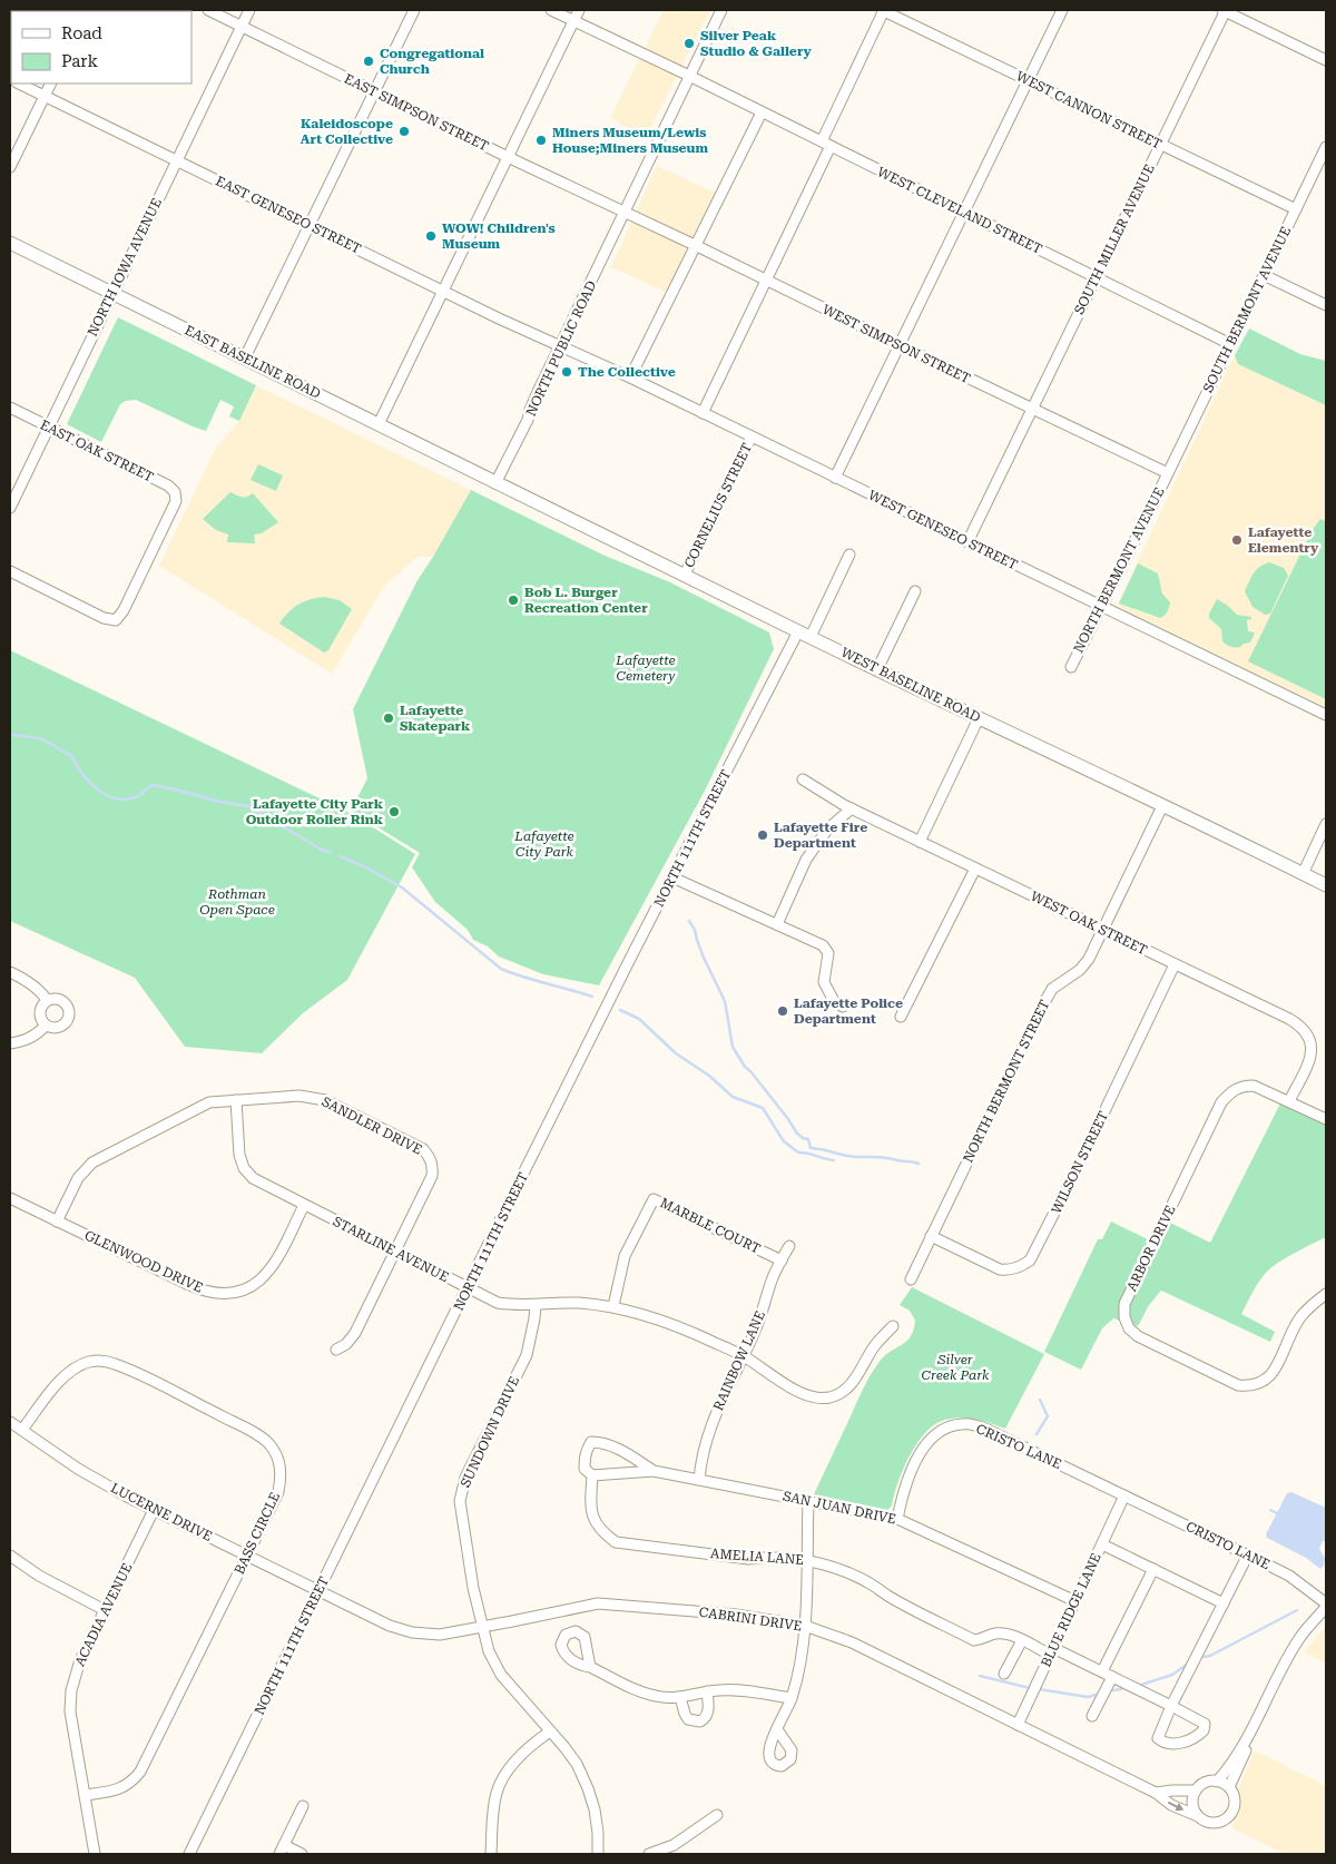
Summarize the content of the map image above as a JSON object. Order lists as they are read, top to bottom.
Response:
{
  "streets": {
    "main road": ["EAST BASELINE ROAD", "WEST BASELINE ROAD"],
    "street": [
      "WEST CANNON STREET",
      "EAST SIMPSON STREET",
      "WEST CLEVELAND STREET",
      "EAST GENESEO STREET",
      "SOUTH MILLER AVENUE",
      "NORTH IOWA AVENUE",
      "SOUTH BERMONT AVENUE",
      "WEST SIMPSON STREET",
      "NORTH PUBLIC ROAD",
      "EAST OAK STREET",
      "CORNELIUS STREET",
      "WEST GENESEO STREET",
      "NORTH BERMONT AVENUE",
      "NORTH 111TH STREET",
      "WEST OAK STREET",
      "NORTH BERMONT STREET",
      "SANDLER DRIVE",
      "WILSON STREET",
      "MARBLE COURT",
      "ARBOR DRIVE",
      "STARLINE AVENUE",
      "GLENWOOD DRIVE",
      "RAINBOW LANE",
      "SUNDOWN DRIVE",
      "CRISTO LANE",
      "SAN JUAN DRIVE",
      "LUCERNE DRIVE",
      "BASS CIRCLE",
      "AMELIA LANE",
      "BLUE RIDGE LANE",
      "ACADIA AVENUE",
      "CABRINI DRIVE"
    ]
  },
  "crossings": [
    ["WEST CANNON STREET", "SOUTH MILLER AVENUE"],
    ["WEST CANNON STREET", "SOUTH BERMONT AVENUE"],
    ["EAST SIMPSON STREET", "NORTH IOWA AVENUE"],
    ["EAST SIMPSON STREET", "WEST SIMPSON STREET"],
    ["EAST SIMPSON STREET", "NORTH PUBLIC ROAD"],
    ["WEST CLEVELAND STREET", "SOUTH MILLER AVENUE"],
    ["WEST CLEVELAND STREET", "SOUTH BERMONT AVENUE"],
    ["WEST CLEVELAND STREET", "NORTH PUBLIC ROAD"],
    ["EAST GENESEO STREET", "NORTH IOWA AVENUE"],
    ["EAST GENESEO STREET", "NORTH PUBLIC ROAD"],
    ["EAST GENESEO STREET", "WEST GENESEO STREET"],
    ["SOUTH MILLER AVENUE", "WEST SIMPSON STREET"],
    ["SOUTH MILLER AVENUE", "WEST GENESEO STREET"],
    ["NORTH IOWA AVENUE", "EAST BASELINE ROAD"],
    ["NORTH IOWA AVENUE", "EAST OAK STREET"],
    ["SOUTH BERMONT AVENUE", "WEST SIMPSON STREET"],
    ["SOUTH BERMONT AVENUE", "NORTH BERMONT AVENUE"],
    ["WEST SIMPSON STREET", "NORTH PUBLIC ROAD"],
    ["WEST SIMPSON STREET", "NORTH BERMONT AVENUE"],
    ["NORTH PUBLIC ROAD", "EAST BASELINE ROAD"],
    ["NORTH PUBLIC ROAD", "WEST GENESEO STREET"],
    ["NORTH PUBLIC ROAD", "WEST BASELINE ROAD"],
    ["EAST BASELINE ROAD", "WEST BASELINE ROAD"],
    ["CORNELIUS STREET", "WEST GENESEO STREET"],
    ["CORNELIUS STREET", "WEST BASELINE ROAD"],
    ["WEST GENESEO STREET", "NORTH BERMONT AVENUE"],
    ["WEST BASELINE ROAD", "NORTH 111TH STREET"],
    ["WEST BASELINE ROAD", "NORTH BERMONT STREET"],
    ["NORTH 111TH STREET", "STARLINE AVENUE"],
    ["NORTH 111TH STREET", "LUCERNE DRIVE"],
    ["NORTH 111TH STREET", "CABRINI DRIVE"],
    ["WEST OAK STREET", "NORTH BERMONT STREET"],
    ["WEST OAK STREET", "WILSON STREET"],
    ["WEST OAK STREET", "ARBOR DRIVE"],
    ["NORTH BERMONT STREET", "WILSON STREET"],
    ["SANDLER DRIVE", "STARLINE AVENUE"],
    ["SANDLER DRIVE", "GLENWOOD DRIVE"],
    ["MARBLE COURT", "STARLINE AVENUE"],
    ["MARBLE COURT", "RAINBOW LANE"],
    ["STARLINE AVENUE", "GLENWOOD DRIVE"],
    ["STARLINE AVENUE", "RAINBOW LANE"],
    ["STARLINE AVENUE", "SUNDOWN DRIVE"],
    ["RAINBOW LANE", "SAN JUAN DRIVE"],
    ["SUNDOWN DRIVE", "CABRINI DRIVE"],
    ["CRISTO LANE", "SAN JUAN DRIVE"],
    ["CRISTO LANE", "BLUE RIDGE LANE"],
    ["SAN JUAN DRIVE", "AMELIA LANE"],
    ["SAN JUAN DRIVE", "BLUE RIDGE LANE"],
    ["LUCERNE DRIVE", "BASS CIRCLE"],
    ["LUCERNE DRIVE", "ACADIA AVENUE"],
    ["LUCERNE DRIVE", "CABRINI DRIVE"],
    ["BASS CIRCLE", "ACADIA AVENUE"],
    ["AMELIA LANE", "BLUE RIDGE LANE"],
    ["BLUE RIDGE LANE", "CABRINI DRIVE"]
  ],
  "parks": [
    "Lafayette Cemetery",
    "Lafayette City Park",
    "Rothman Open Space",
    "Silver Creek Park"
  ],
  "places": [
    "Silver Peak Studio & Gallery",
    "Congregational Church",
    "Kaleidoscope Art Collective",
    "Miners Museum/Lewis House;Miners Museum",
    "WOW! Children's Museum",
    "The Collective",
    "Lafayette Elementry",
    "Bob L. Burger Recreation Center",
    "Lafayette Skatepark",
    "Lafayette City Park Outdoor Roller Rink",
    "Lafayette Fire Department",
    "Lafayette Police Department"
  ],
  "legend": ["Road", "Park"]
}
